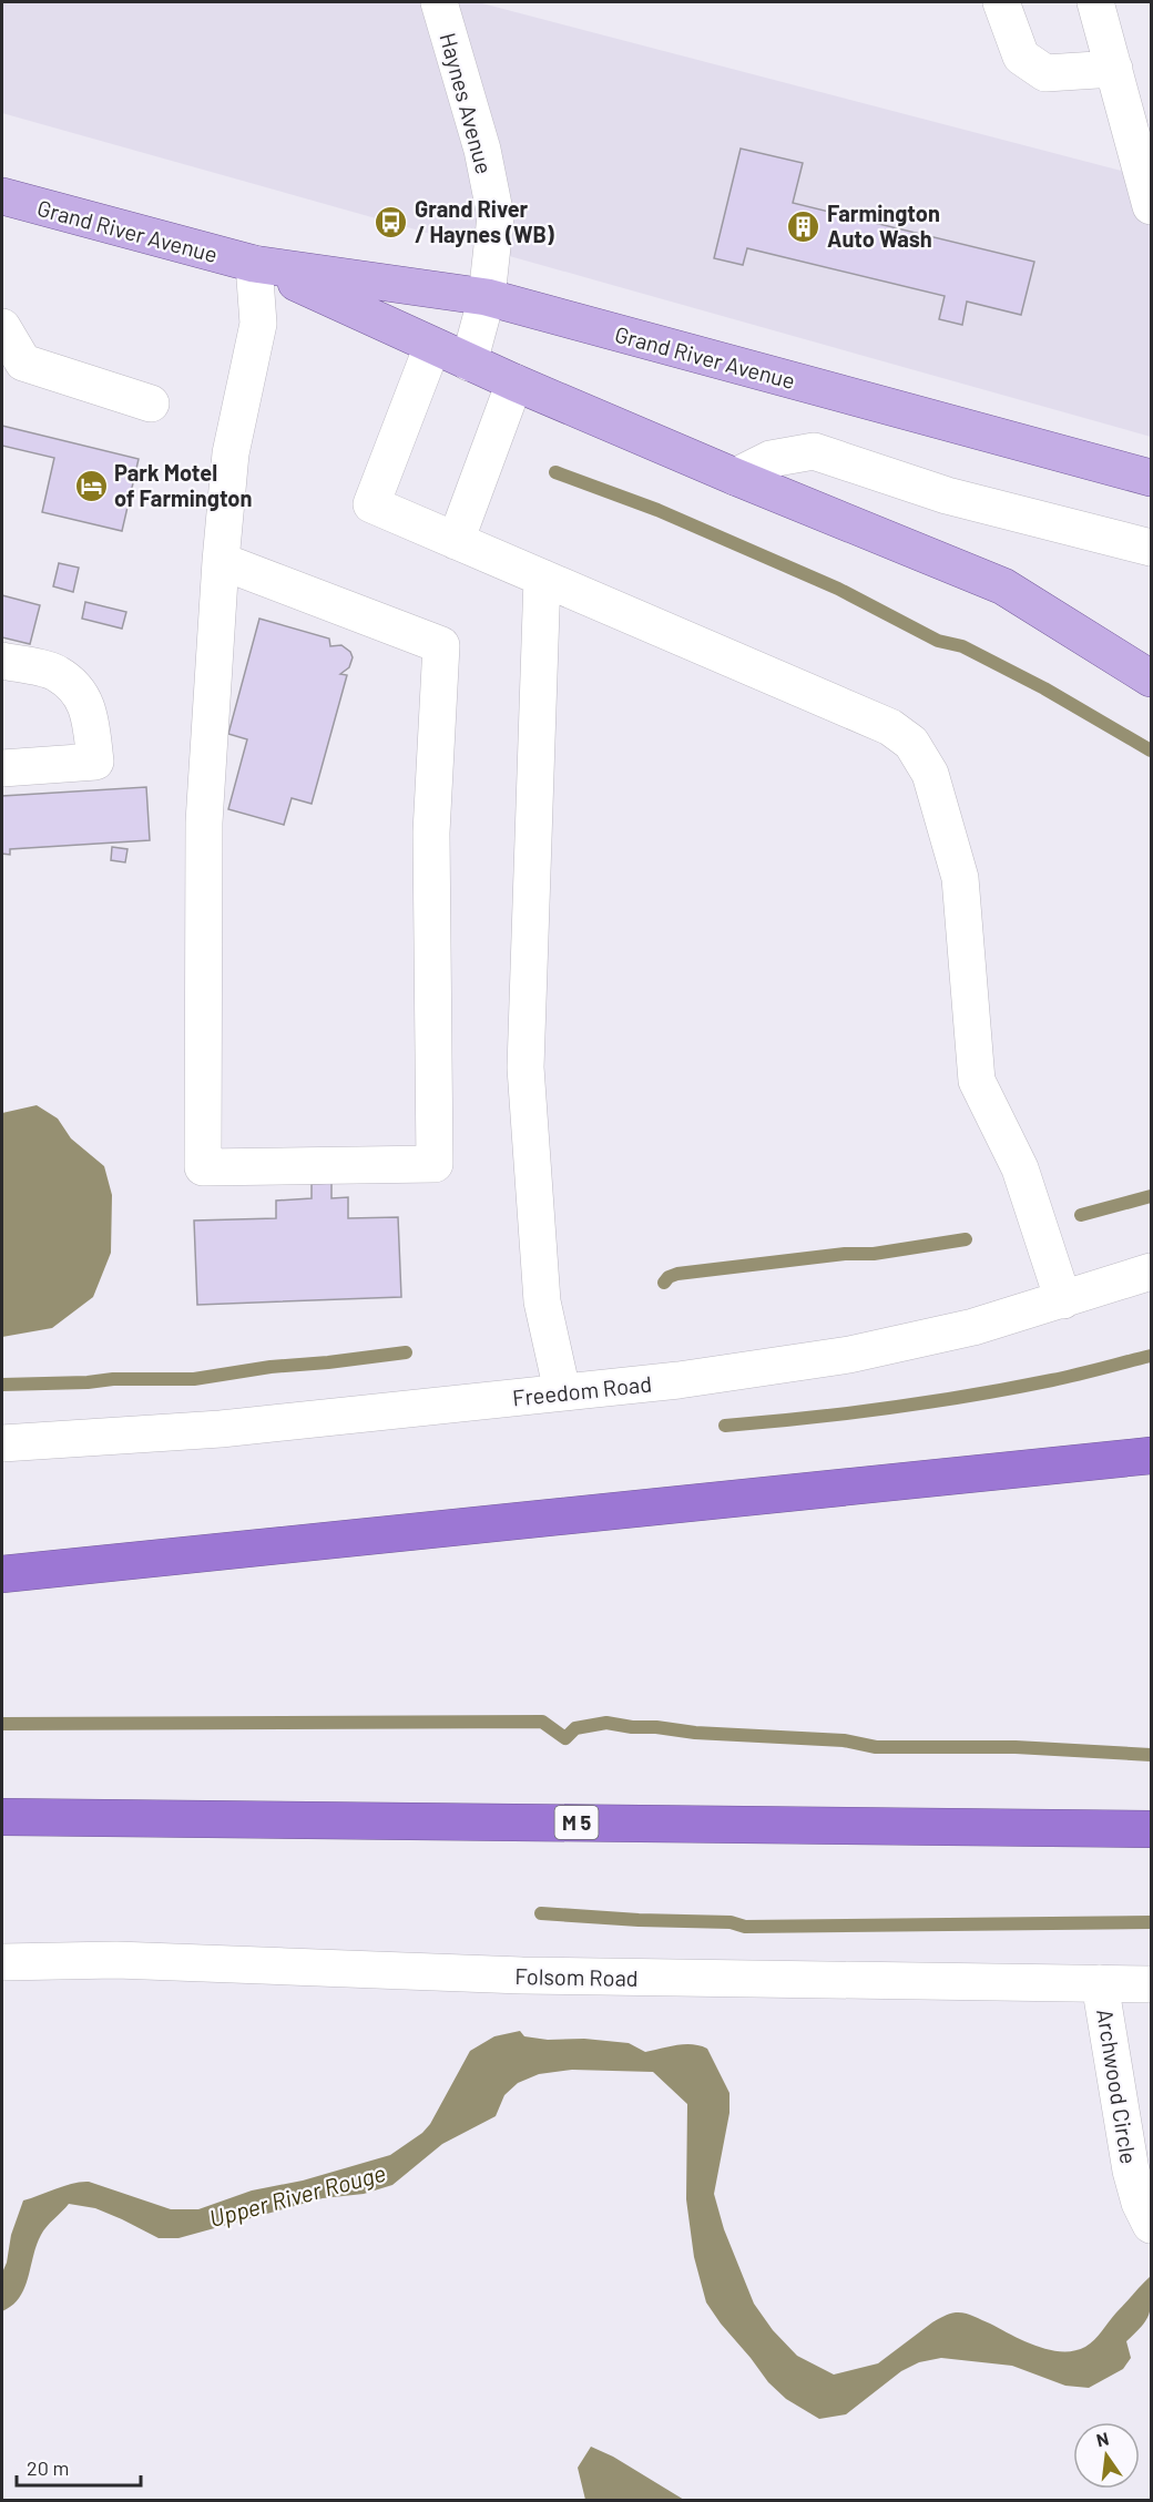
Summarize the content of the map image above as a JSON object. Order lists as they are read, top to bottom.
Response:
{
  "streets": {
    "highway": ["M 5"],
    "main road": ["Grand River Avenue"],
    "street": [
      "Haynes Avenue",
      "Freedom Road",
      "Folsom Road",
      "Archwood Circle"
    ]
  },
  "crossings": [
    ["Haynes Avenue", "Grand River Avenue"],
    ["Folsom Road", "Archwood Circle"]
  ],
  "water": ["Upper River Rouge"],
  "places": {
    "bus stop": ["Grand River / Haynes (WB)"],
    "building": ["Farmington Auto Wash"],
    "hotel": ["Park Motel of Farmington"]
  },
  "scale_bar": "20 m",
  "north": "top"
}
